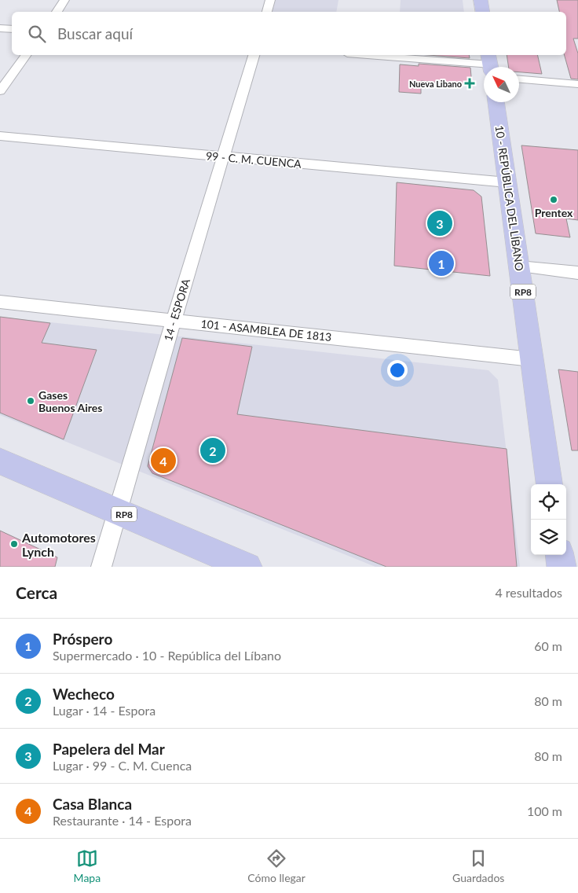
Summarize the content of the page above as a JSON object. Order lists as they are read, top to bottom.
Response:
{
  "streets": {
    "main road": ["10 - REPÚBLICA DEL LÍBANO", "RP8"],
    "street": ["99 - C. M. CUENCA", "14 - ESPORA", "101 - ASAMBLEA DE 1813"]
  },
  "crossings": [
    ["99 - C. M. CUENCA", "10 - REPÚBLICA DEL LÍBANO"],
    ["99 - C. M. CUENCA", "14 - ESPORA"],
    ["10 - REPÚBLICA DEL LÍBANO", "101 - ASAMBLEA DE 1813"],
    ["RP8", "14 - ESPORA"],
    ["14 - ESPORA", "101 - ASAMBLEA DE 1813"]
  ],
  "places": {
    "health": ["Nueva Libano"],
    "other": ["Prentex", "Gases Buenos Aires", "Automotores Lynch"]
  },
  "north": "top left",
  "page": {
    "search": "Buscar aquí",
    "pins": [
      "3",
      "1",
      "2",
      "4"
    ],
    "heading": ["Cerca", "4 resultados"],
    "list": [
      {
        "mark": "1",
        "name": "Próspero",
        "note": "Supermercado · 10 - República del Líbano",
        "value": "60 m"
      },
      {
        "mark": "2",
        "name": "Wecheco",
        "note": "Lugar · 14 - Espora",
        "value": "80 m"
      },
      {
        "mark": "3",
        "name": "Papelera del Mar",
        "note": "Lugar · 99 - C. M. Cuenca",
        "value": "80 m"
      },
      {
        "mark": "4",
        "name": "Casa Blanca",
        "note": "Restaurante · 14 - Espora",
        "value": "100 m"
      }
    ],
    "nav": ["Mapa", "Cómo llegar", "Guardados"]
  }
}
